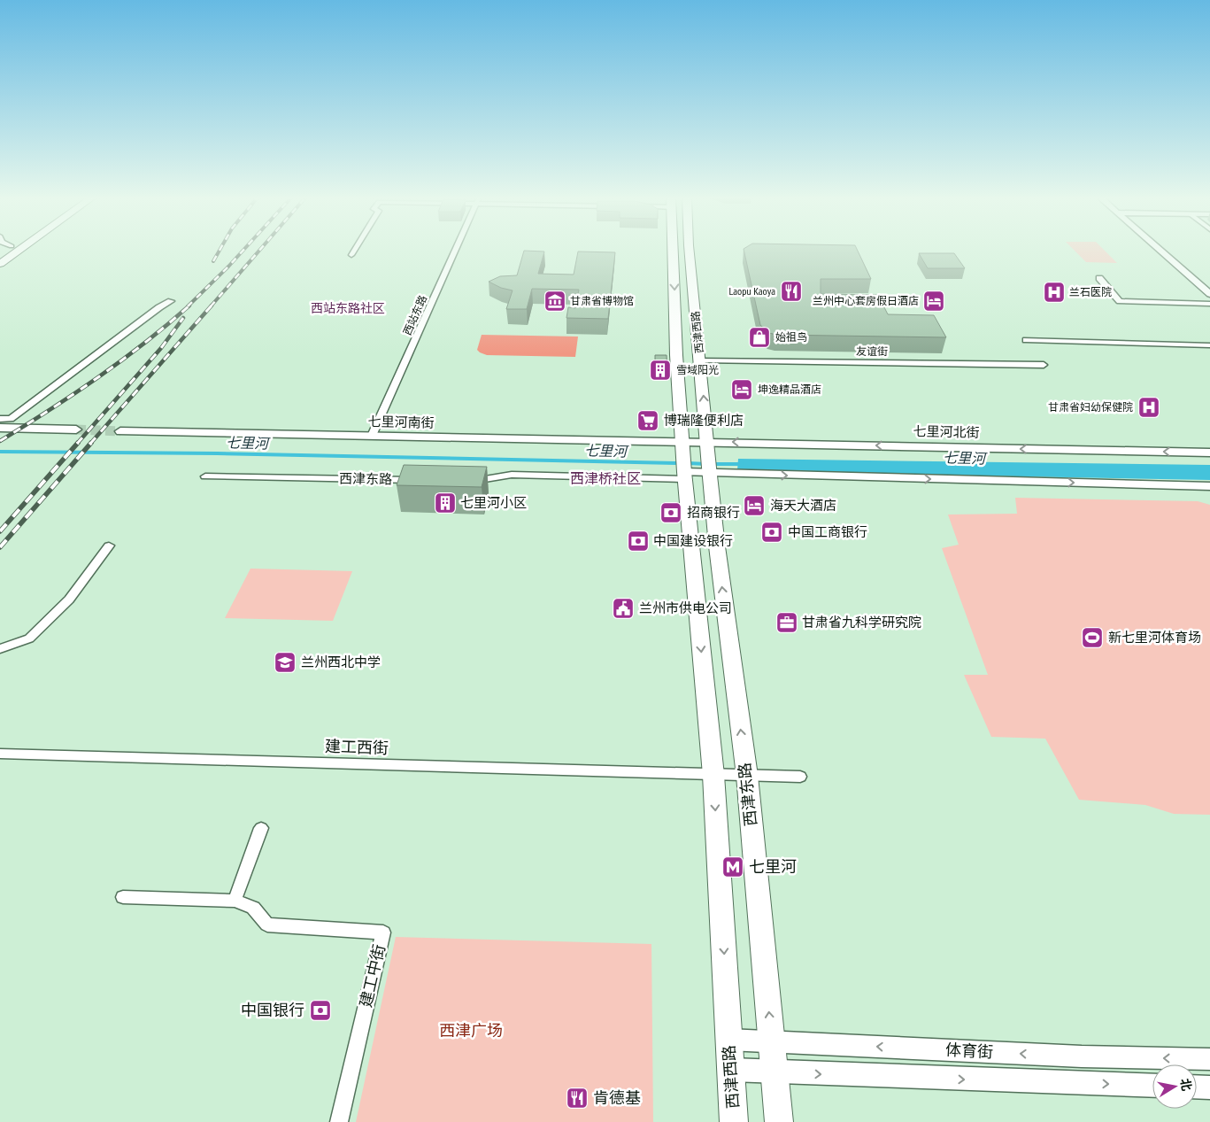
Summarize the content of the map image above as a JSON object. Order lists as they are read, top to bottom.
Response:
{
  "streets": {
    "main road": ["西津西路", "西津东路"],
    "street": [
      "西站东路",
      "友谊街",
      "七里河南街",
      "七里河北街",
      "建工西街",
      "建工中街",
      "体育街"
    ]
  },
  "crossings": [
    ["西站东路", "七里河南街"],
    ["西津西路", "友谊街"],
    ["西津西路", "七里河南街"],
    ["西津西路", "七里河北街"],
    ["西津西路", "西津东路"],
    ["西津西路", "体育街"],
    ["七里河南街", "七里河北街"],
    ["西津东路", "建工西街"],
    ["西津东路", "体育街"]
  ],
  "districts": ["西站东路社区", "西津桥社区"],
  "water": ["七里河"],
  "parks": ["西津广场"],
  "places": {
    "restaurant": ["Laopu Kaoya", "肯德基"],
    "hospital": ["兰石医院", "甘肃省妇幼保健院"],
    "museum": ["甘肃省博物馆"],
    "hotel": ["兰州中心套房假日酒店", "坤逸精品酒店", "海天大酒店"],
    "shop": ["始祖鸟"],
    "building": ["雪域阳光", "七里河小区"],
    "supermarket": ["博瑞隆便利店"],
    "bank": [
      "招商银行",
      "中国工商银行",
      "中国建设银行",
      "中国银行"
    ],
    "public building": ["兰州市供电公司"],
    "office": ["甘肃省九科学研究院"],
    "sports": ["新七里河体育场"],
    "school or university": ["兰州西北中学"],
    "metro station": ["七里河"]
  },
  "north": "right"
}
